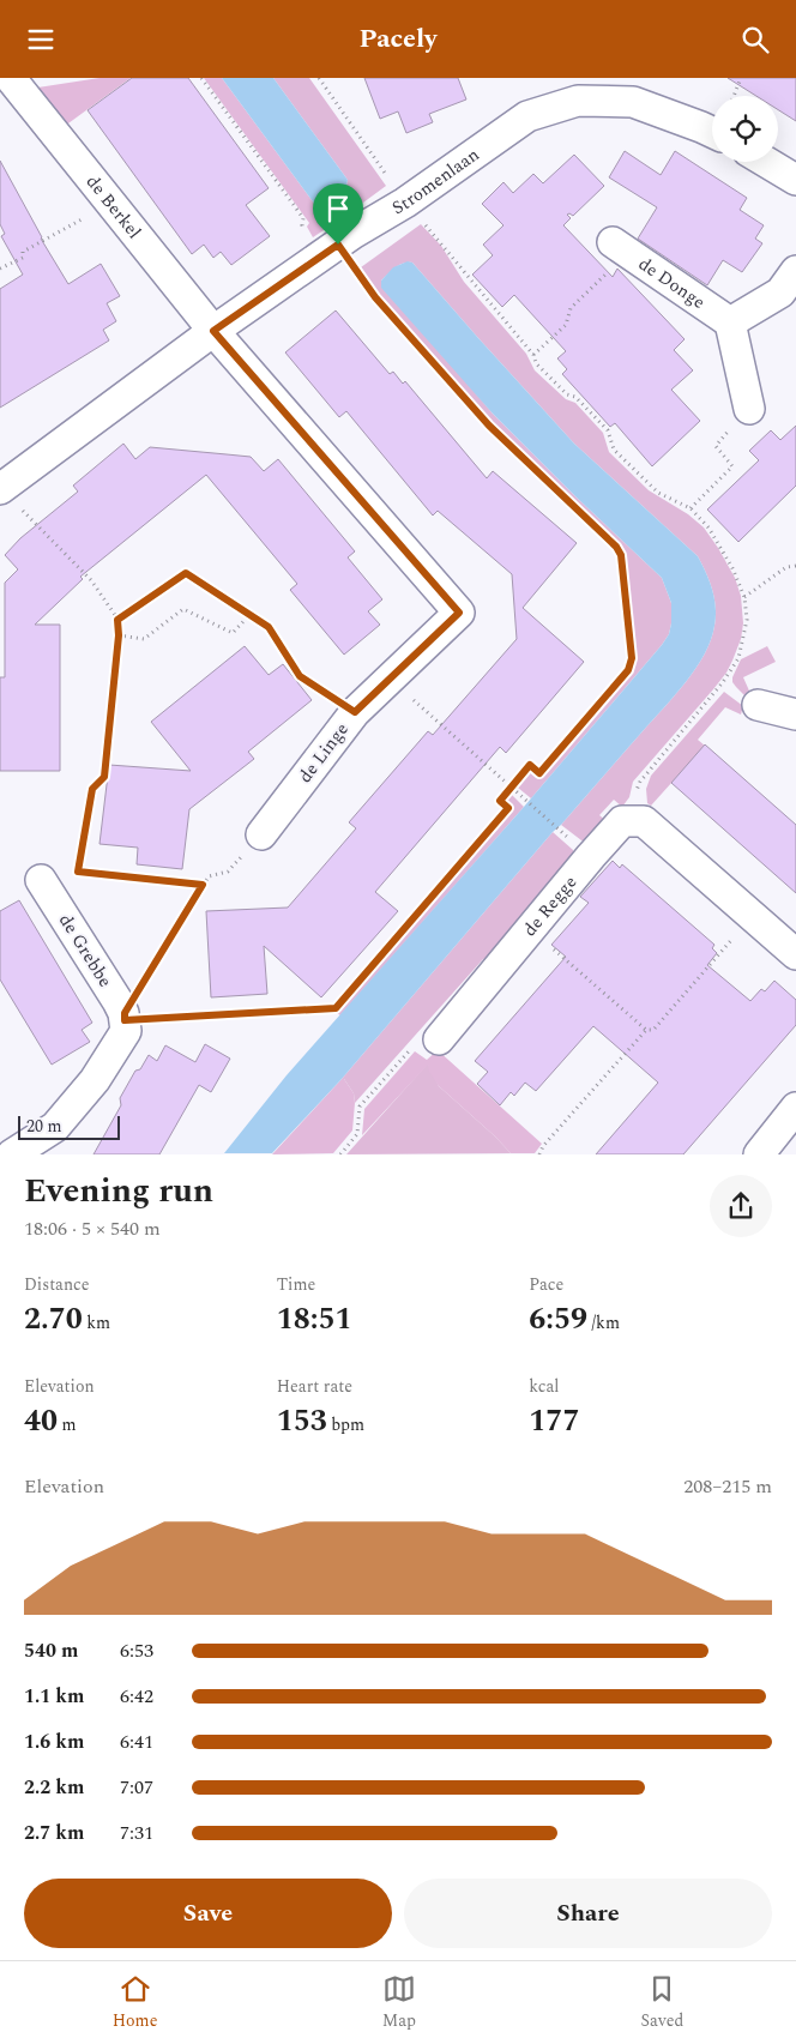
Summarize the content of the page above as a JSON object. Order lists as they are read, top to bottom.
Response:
{
  "streets": {
    "street": [
      "Stromenlaan",
      "de Berkel",
      "de Donge",
      "de Linge",
      "de Regge",
      "de Grebbe"
    ]
  },
  "crossings": [
    ["Stromenlaan", "de Berkel"],
    ["Stromenlaan", "de Linge"],
    ["de Berkel", "de Linge"]
  ],
  "scale_bar": "20 m",
  "page": {
    "header": "Pacely",
    "scale": "20 m",
    "heading": ["Evening run", "18:06 · 5 × 540 m"],
    "stats": [
      ["Distance", "2.70 km"],
      ["Time", "18:51"],
      ["Pace", "6:59 /km"],
      ["Elevation", "40 m"],
      ["Heart rate", "153 bpm"],
      ["kcal", "177"]
    ],
    "chart": ["Elevation", "208–215 m"],
    "list": [
      {
        "name": "540 m",
        "note": "6:53"
      },
      {
        "name": "1.1 km",
        "note": "6:42"
      },
      {
        "name": "1.6 km",
        "note": "6:41"
      },
      {
        "name": "2.2 km",
        "note": "7:07"
      },
      {
        "name": "2.7 km",
        "note": "7:31"
      }
    ],
    "buttons": ["Save", "Share"],
    "tabs": ["Home", "Map", "Saved"]
  }
}
